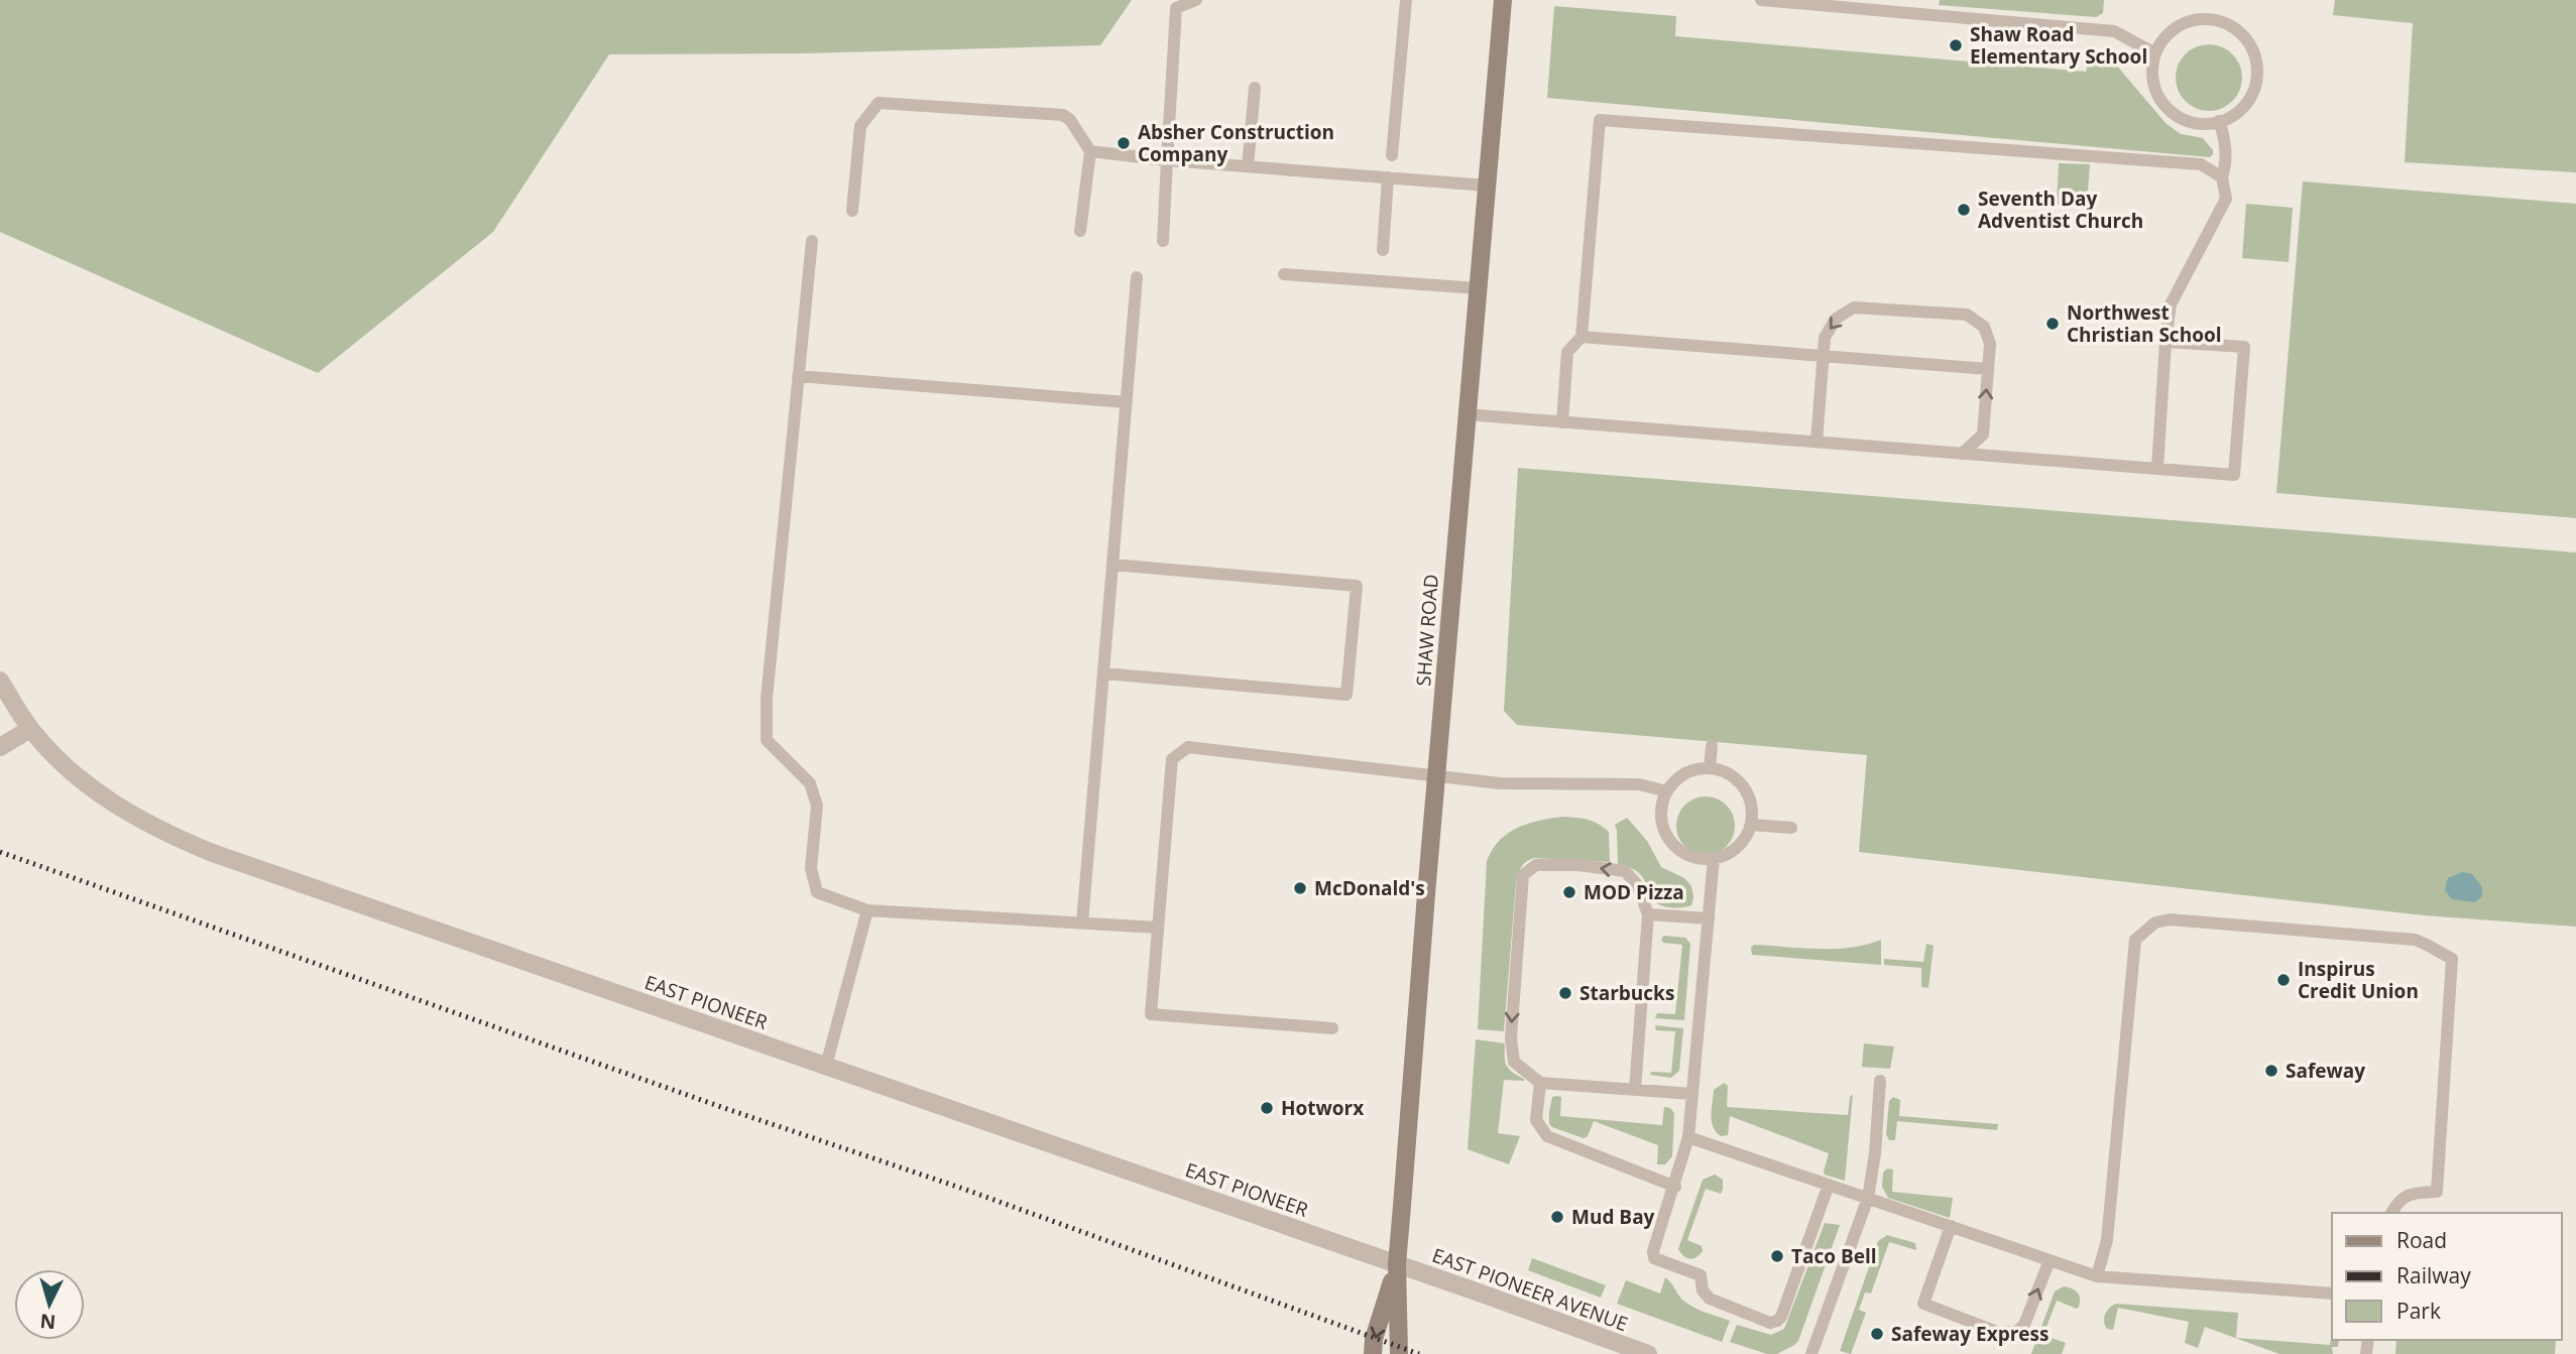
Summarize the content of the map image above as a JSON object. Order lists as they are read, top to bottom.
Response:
{
  "streets": {
    "main road": ["SHAW ROAD"],
    "street": ["EAST PIONEER", "EAST PIONEER AVENUE"]
  },
  "crossings": [
    ["SHAW ROAD", "EAST PIONEER"],
    ["SHAW ROAD", "EAST PIONEER AVENUE"],
    ["EAST PIONEER", "EAST PIONEER AVENUE"]
  ],
  "places": [
    "Shaw Road Elementary School",
    "Absher Construction Company",
    "Seventh Day Adventist Church",
    "Northwest Christian School",
    "McDonald's",
    "MOD Pizza",
    "Inspirus Credit Union",
    "Starbucks",
    "Safeway",
    "Hotworx",
    "Mud Bay",
    "Taco Bell",
    "Safeway Express"
  ],
  "legend": ["Road", "Railway", "Park"],
  "north": "bottom"
}
